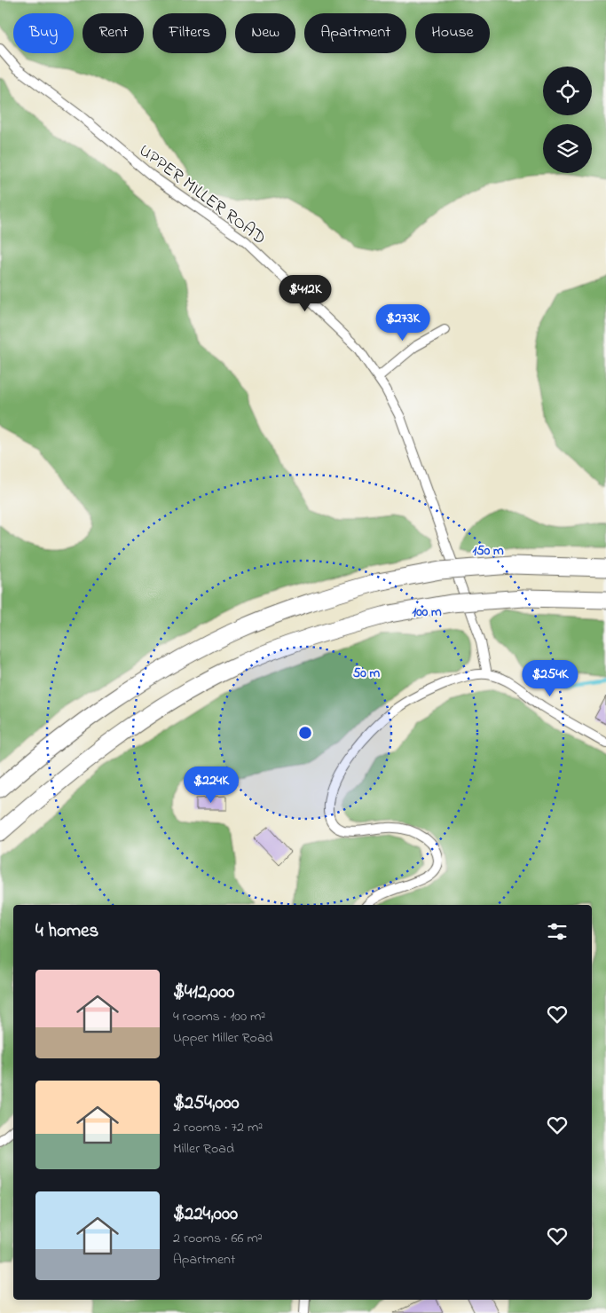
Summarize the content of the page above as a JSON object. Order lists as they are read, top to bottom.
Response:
{
  "streets": {
    "street": ["UPPER MILLER ROAD"]
  },
  "page": {
    "chip": [
      "Buy",
      "Rent",
      "Filters",
      "New",
      "Apartment",
      "House"
    ],
    "price": [
      "$412K",
      "$273K",
      "$254K",
      "$224K"
    ],
    "heading": "4 homes",
    "list": [
      {
        "name": "$412,000",
        "note": "4 rooms · 100 m² · Upper Miller Road"
      },
      {
        "name": "$254,000",
        "note": "2 rooms · 72 m² · Miller Road"
      },
      {
        "name": "$224,000",
        "note": "2 rooms · 66 m² · Apartment"
      }
    ]
  },
  "rings": ["150 m", "100 m", "50 m"]
}
